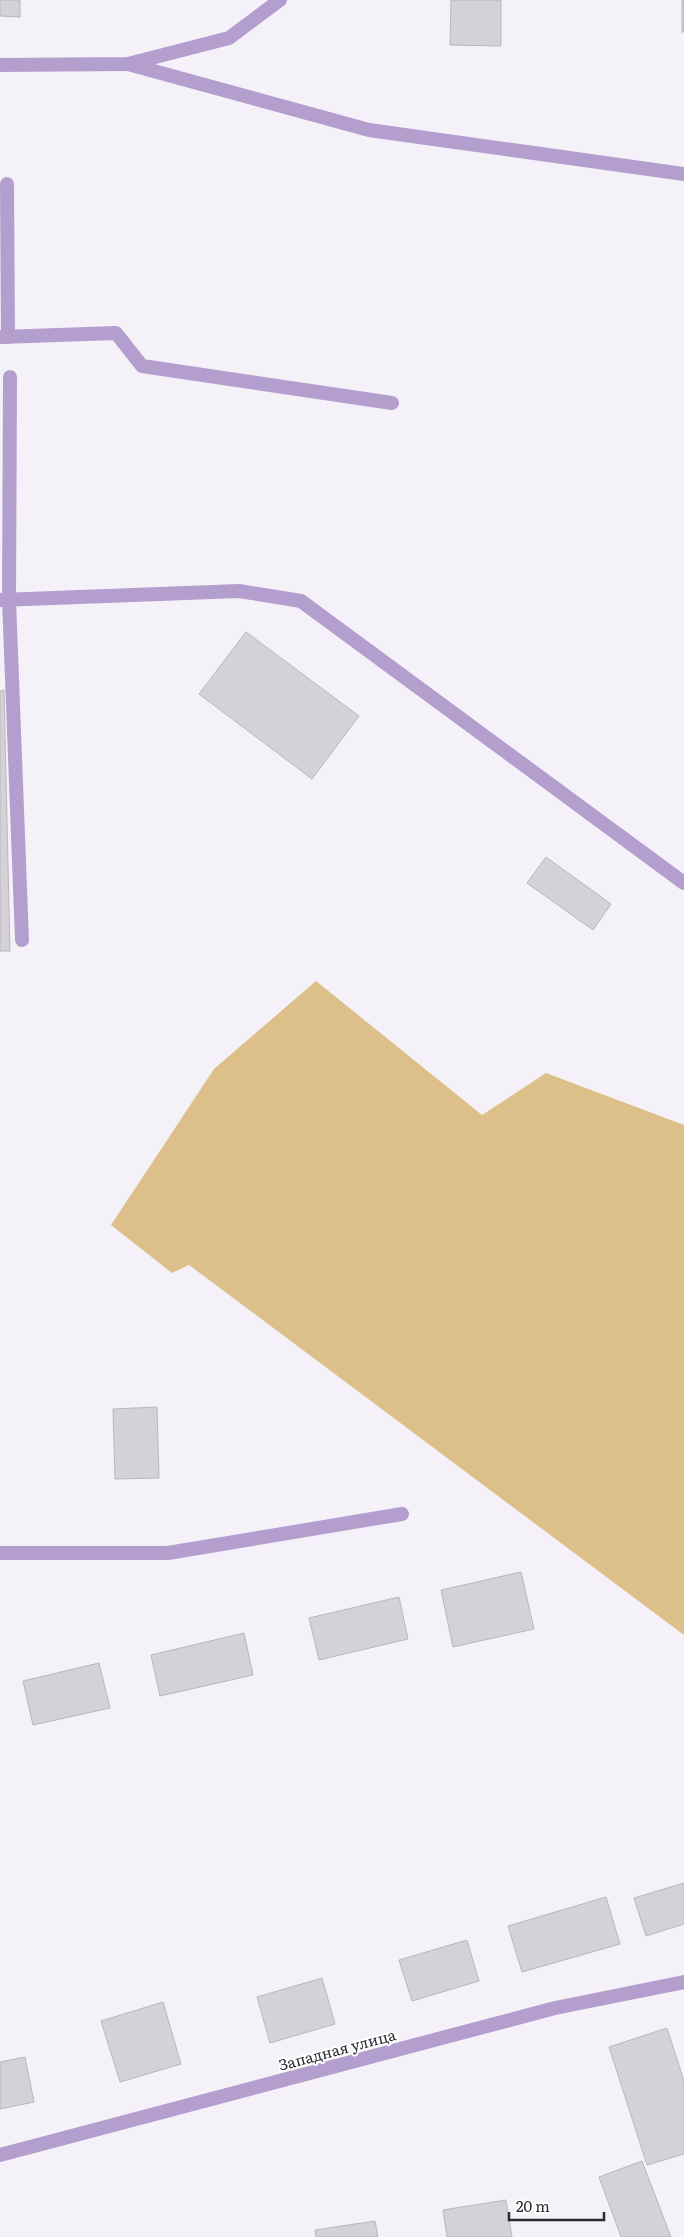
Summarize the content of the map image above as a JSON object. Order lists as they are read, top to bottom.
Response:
{
  "streets": {
    "street": ["Западная улица"]
  },
  "scale_bar": "20 m"
}
